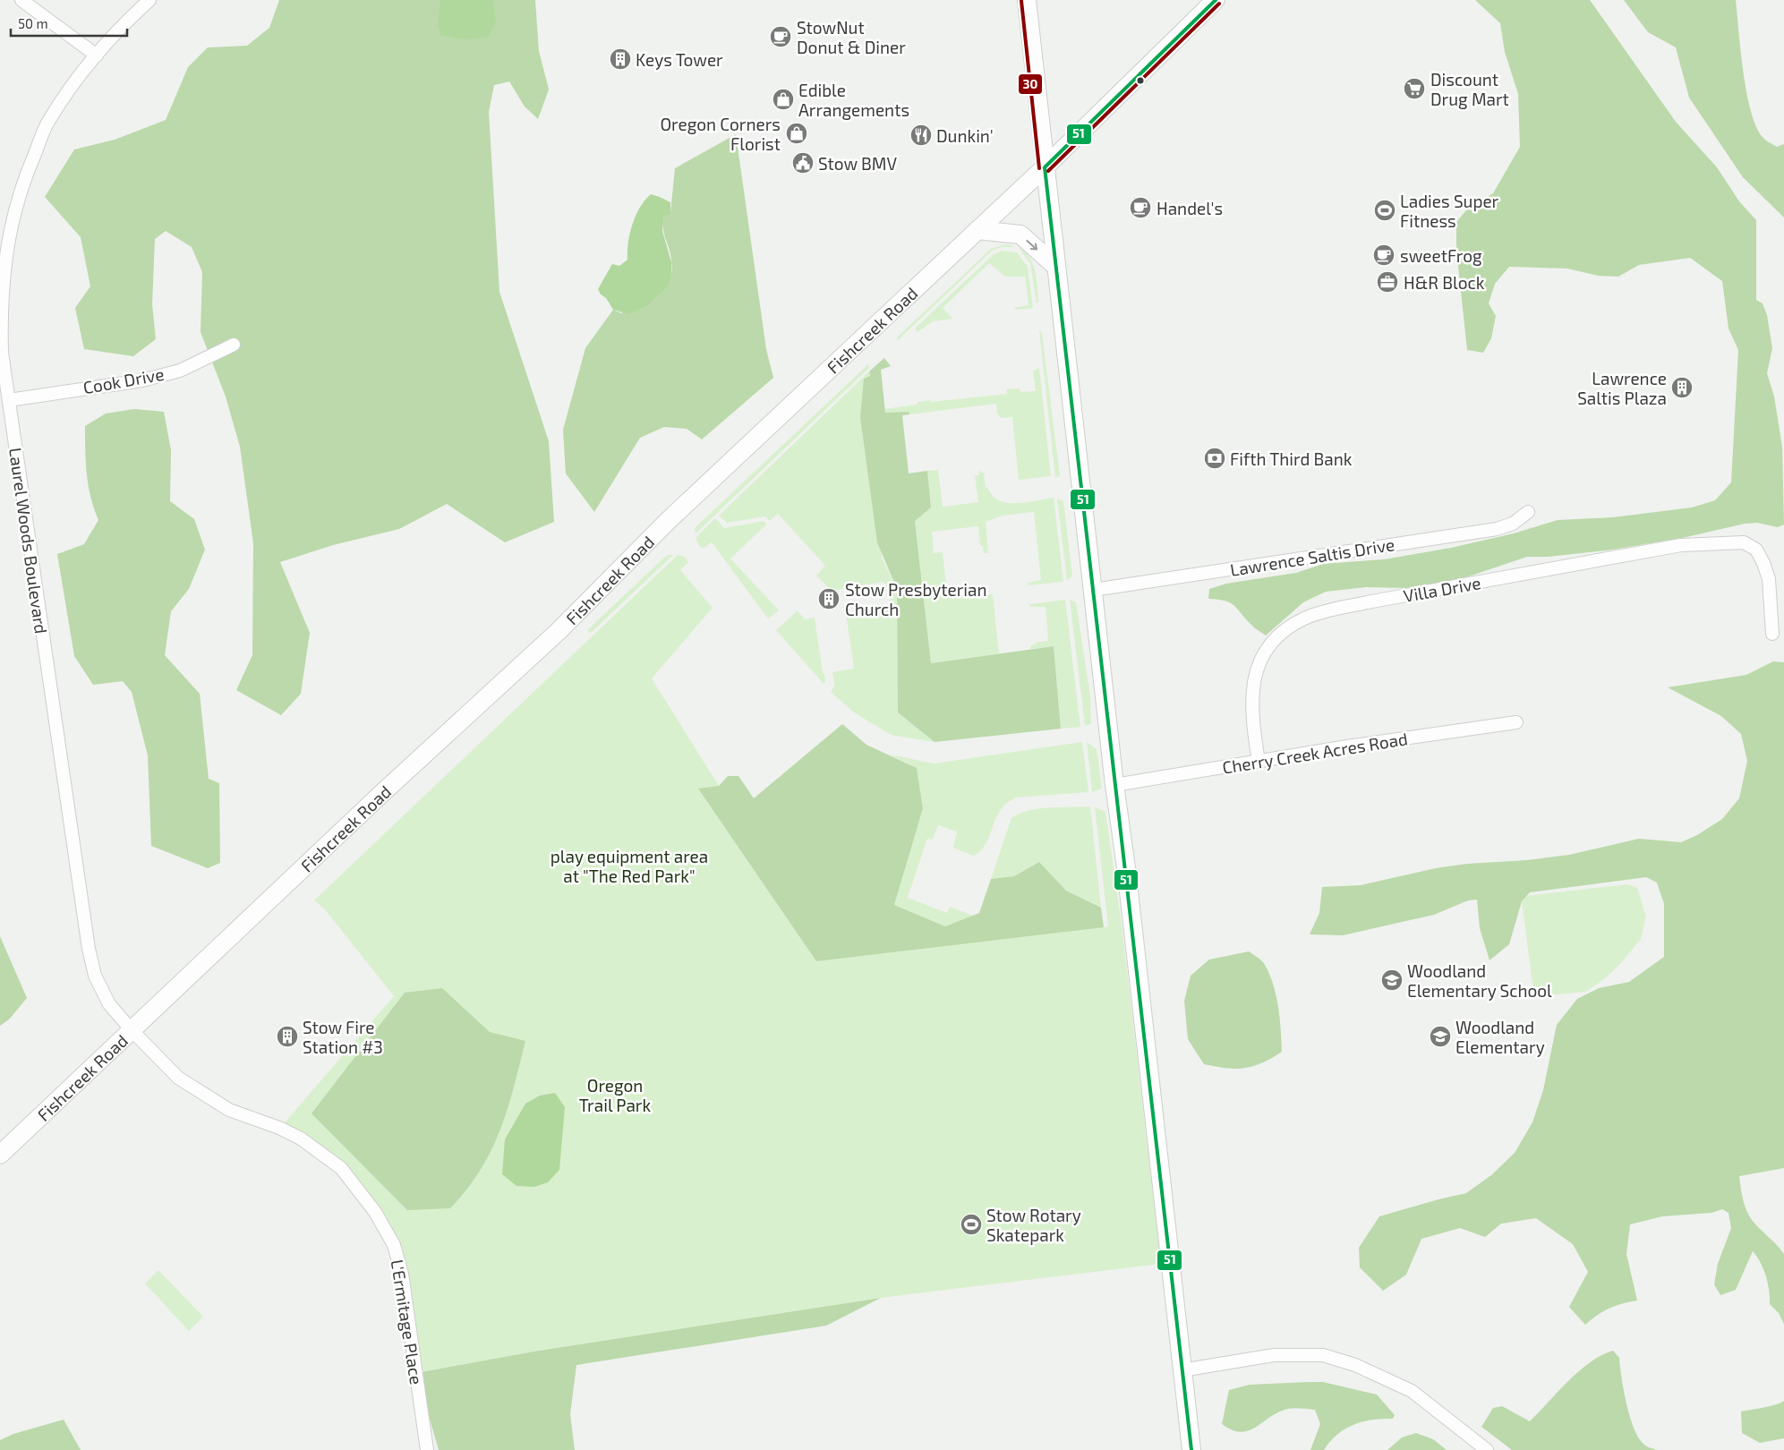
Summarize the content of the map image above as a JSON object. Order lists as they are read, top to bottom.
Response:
{
  "streets": {
    "main road": ["Fishcreek Road"],
    "street": [
      "Cook Drive",
      "Laurel Woods Boulevard",
      "Lawrence Saltis Drive",
      "Villa Drive",
      "Cherry Creek Acres Road",
      "L'Ermitage Place"
    ]
  },
  "crossings": [
    ["Fishcreek Road", "Laurel Woods Boulevard"],
    ["Fishcreek Road", "L'Ermitage Place"],
    ["Cook Drive", "Laurel Woods Boulevard"],
    ["Laurel Woods Boulevard", "L'Ermitage Place"],
    ["Villa Drive", "Cherry Creek Acres Road"]
  ],
  "parks": ["play equipment area at \"The Red Park\"", "Oregon Trail Park"],
  "places": {
    "cafe": ["StowNut Donut & Diner", "Handel's", "sweetFrog"],
    "building": [
      "Keys Tower",
      "Lawrence Saltis Plaza",
      "Stow Presbyterian Church",
      "Stow Fire Station #3"
    ],
    "supermarket": ["Discount Drug Mart"],
    "shop": ["Edible Arrangements", "Oregon Corners Florist"],
    "restaurant": ["Dunkin'"],
    "public building": ["Stow BMV"],
    "sports": ["Ladies Super Fitness", "Stow Rotary Skatepark"],
    "office": ["H&R Block"],
    "bank": ["Fifth Third Bank"],
    "school or university": ["Woodland Elementary School", "Woodland Elementary"]
  },
  "lines": ["transit line 51", "transit line 30"],
  "scale_bar": "50 m"
}
